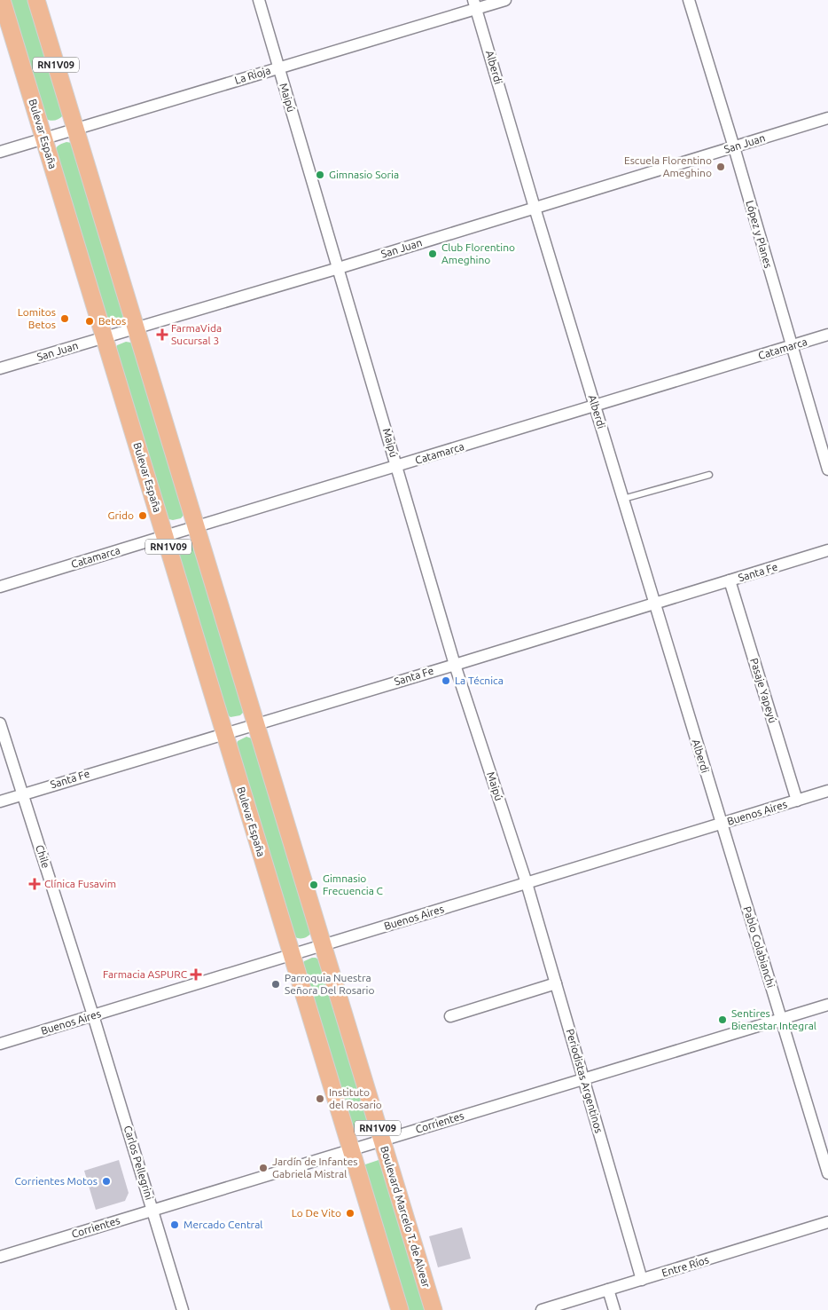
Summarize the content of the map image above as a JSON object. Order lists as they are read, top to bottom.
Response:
{
  "streets": {
    "main road": ["RN1V09", "Bulevar España", "Boulevard Marcelo T. de Alvear"],
    "street": [
      "Alberdi",
      "La Rioja",
      "Maipú",
      "San Juan",
      "López y Planes",
      "Catamarca",
      "Santa Fe",
      "Pasaje Yapeyú",
      "Buenos Aires",
      "Chile",
      "Pablo Colabianchi",
      "Periodistas Argentinos",
      "Corrientes",
      "Carlos Pellegrini",
      "Entre Ríos"
    ]
  },
  "crossings": [
    ["RN1V09", "La Rioja"],
    ["RN1V09", "Bulevar España"],
    ["RN1V09", "San Juan"],
    ["RN1V09", "Catamarca"],
    ["RN1V09", "Santa Fe"],
    ["RN1V09", "Buenos Aires"],
    ["RN1V09", "Corrientes"],
    ["RN1V09", "Boulevard Marcelo T. de Alvear"],
    ["Alberdi", "La Rioja"],
    ["Alberdi", "San Juan"],
    ["Alberdi", "Catamarca"],
    ["Alberdi", "Santa Fe"],
    ["Alberdi", "Buenos Aires"],
    ["Alberdi", "Pablo Colabianchi"],
    ["La Rioja", "Maipú"],
    ["La Rioja", "Bulevar España"],
    ["Maipú", "San Juan"],
    ["Maipú", "Catamarca"],
    ["Maipú", "Santa Fe"],
    ["Maipú", "Buenos Aires"],
    ["Maipú", "Periodistas Argentinos"],
    ["Bulevar España", "San Juan"],
    ["Bulevar España", "Catamarca"],
    ["Bulevar España", "Santa Fe"],
    ["Bulevar España", "Buenos Aires"],
    ["San Juan", "López y Planes"],
    ["López y Planes", "Catamarca"],
    ["Santa Fe", "Pasaje Yapeyú"],
    ["Santa Fe", "Chile"],
    ["Pasaje Yapeyú", "Buenos Aires"],
    ["Buenos Aires", "Chile"],
    ["Buenos Aires", "Pablo Colabianchi"],
    ["Buenos Aires", "Periodistas Argentinos"],
    ["Buenos Aires", "Carlos Pellegrini"],
    ["Buenos Aires", "Boulevard Marcelo T. de Alvear"],
    ["Chile", "Carlos Pellegrini"],
    ["Pablo Colabianchi", "Corrientes"],
    ["Periodistas Argentinos", "Corrientes"],
    ["Periodistas Argentinos", "Entre Ríos"],
    ["Corrientes", "Carlos Pellegrini"],
    ["Corrientes", "Boulevard Marcelo T. de Alvear"]
  ],
  "places": {
    "other": [
      "Escuela Florentino Ameghino",
      "Gimnasio Soria",
      "Club Florentino Ameghino",
      "Lomitos Betos",
      "Betos",
      "Grido",
      "La Técnica",
      "Gimnasio Frecuencia C",
      "Parroquia Nuestra Señora Del Rosario",
      "Sentires Bienestar Integral",
      "Instituto del Rosario",
      "Jardín de Infantes Gabriela Mistral",
      "Corrientes Motos",
      "Lo De Vito",
      "Mercado Central"
    ],
    "health": ["FarmaVida Sucursal 3", "Clínica Fusavim", "Farmacia ASPURC"]
  }
}
